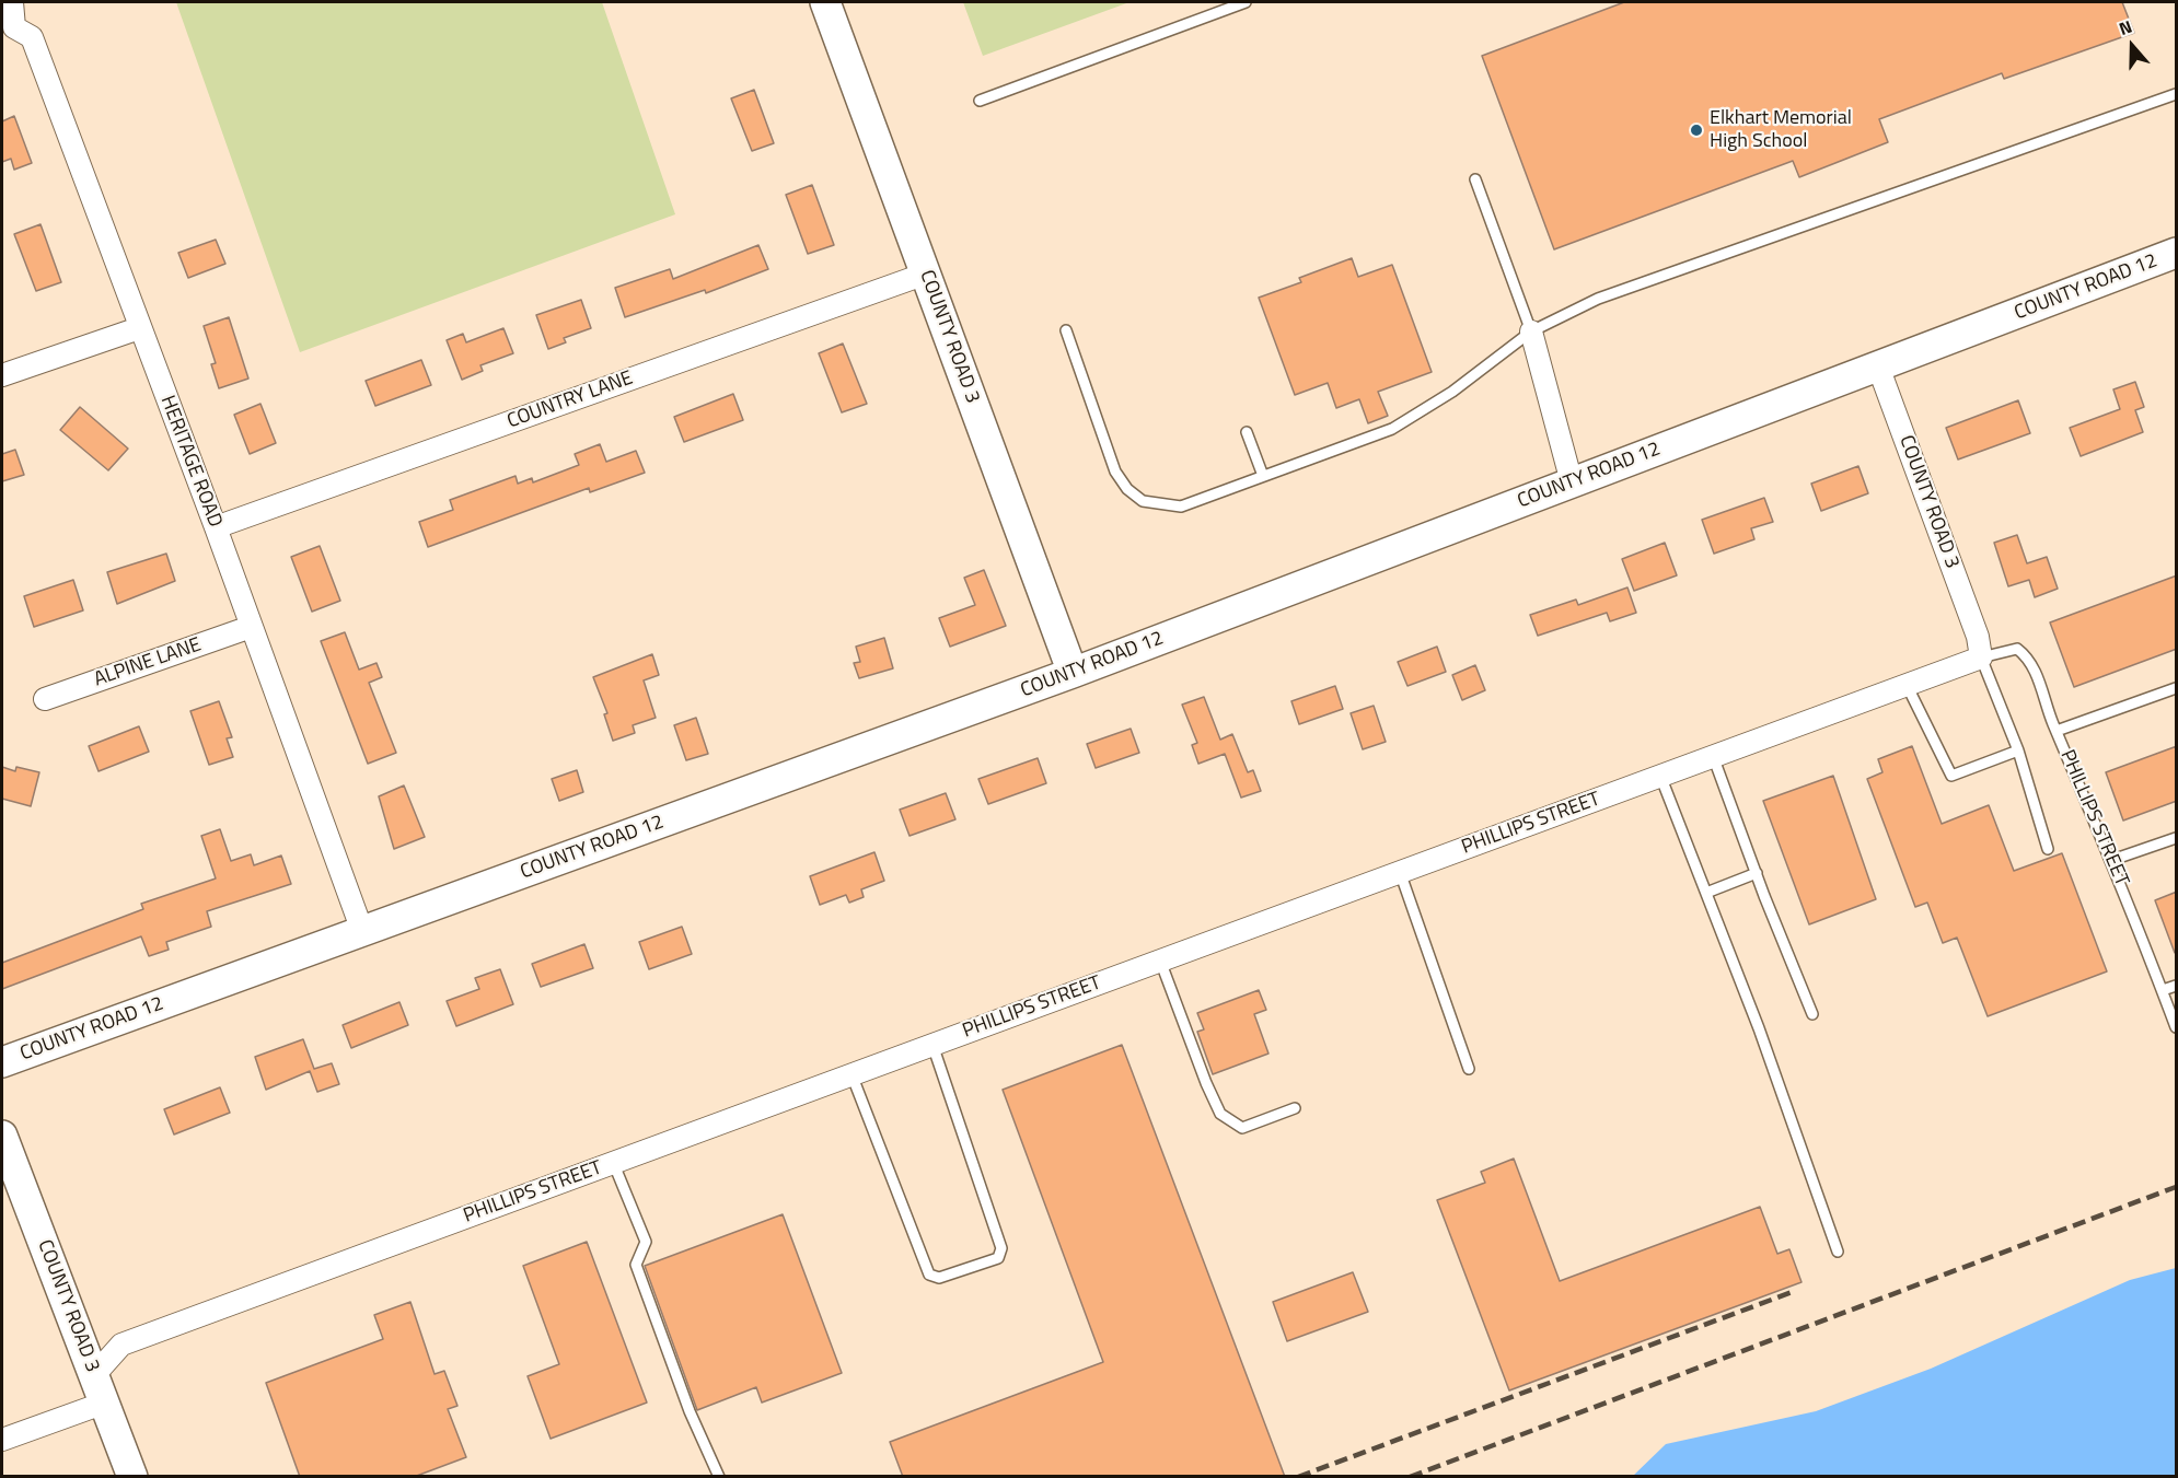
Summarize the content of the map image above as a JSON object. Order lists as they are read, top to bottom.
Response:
{
  "streets": {
    "main road": ["COUNTY ROAD 12", "COUNTY ROAD 3"],
    "street": [
      "COUNTRY LANE",
      "HERITAGE ROAD",
      "ALPINE LANE",
      "PHILLIPS STREET"
    ]
  },
  "crossings": [
    ["COUNTY ROAD 12", "COUNTY ROAD 3"],
    ["COUNTY ROAD 12", "HERITAGE ROAD"],
    ["COUNTY ROAD 3", "COUNTRY LANE"],
    ["COUNTY ROAD 3", "PHILLIPS STREET"],
    ["COUNTRY LANE", "HERITAGE ROAD"],
    ["HERITAGE ROAD", "ALPINE LANE"]
  ],
  "places": ["Elkhart Memorial High School"],
  "north": "top"
}
